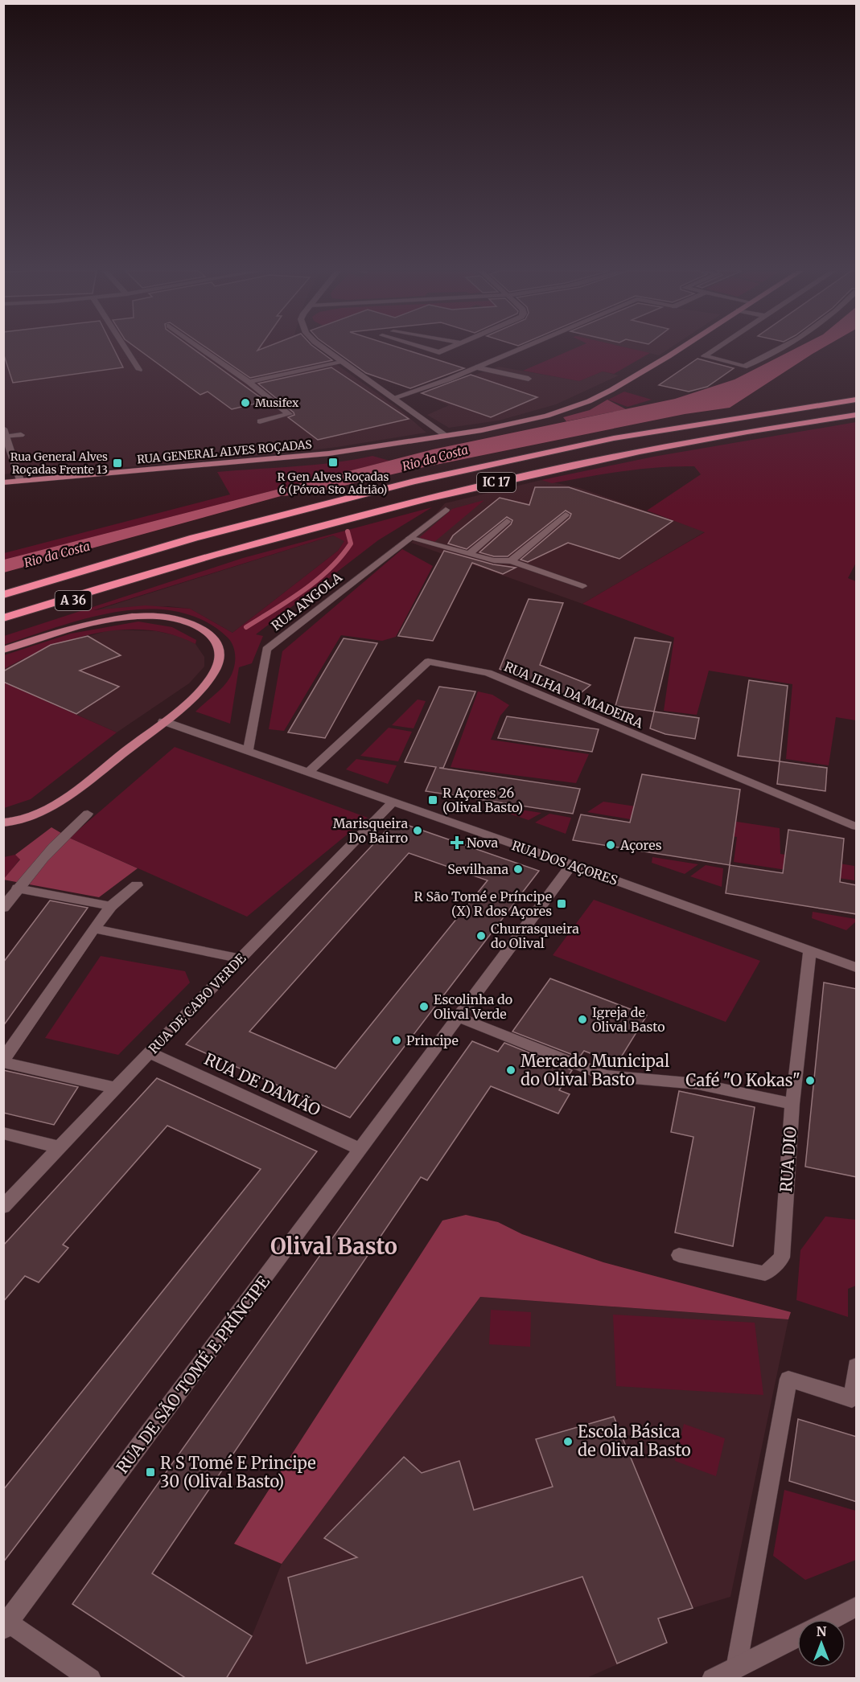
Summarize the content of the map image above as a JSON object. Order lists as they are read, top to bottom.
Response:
{
  "streets": {
    "highway": ["IC 17", "A 36"],
    "main road": ["RUA GENERAL ALVES ROÇADAS"],
    "street": [
      "RUA ANGOLA",
      "RUA ILHA DA MADEIRA",
      "RUA DOS AÇORES",
      "RUA DE CABO VERDE",
      "RUA DE DAMÃO",
      "RUA DIO",
      "RUA DE SÃO TOMÉ E PRÍNCIPE"
    ]
  },
  "crossings": [
    ["IC 17", "A 36"],
    ["RUA ANGOLA", "RUA DOS AÇORES"],
    ["RUA ILHA DA MADEIRA", "RUA DOS AÇORES"],
    ["RUA DOS AÇORES", "RUA DE CABO VERDE"],
    ["RUA DOS AÇORES", "RUA DIO"],
    ["RUA DOS AÇORES", "RUA DE SÃO TOMÉ E PRÍNCIPE"],
    ["RUA DE CABO VERDE", "RUA DE DAMÃO"],
    ["RUA DE DAMÃO", "RUA DE SÃO TOMÉ E PRÍNCIPE"]
  ],
  "districts": ["Olival Basto"],
  "water": ["Rio da Costa"],
  "places": {
    "other": [
      "Musifex",
      "Marisqueira Do Bairro",
      "Açores",
      "Sevilhana",
      "Churrasqueira do Olival",
      "Escolinha do Olival Verde",
      "Igreja de Olival Basto",
      "Principe",
      "Mercado Municipal do Olival Basto",
      "Café \"O Kokas\"",
      "Escola Básica de Olival Basto"
    ],
    "transit": [
      "R Gen Alves Roçadas 6 (Póvoa Sto Adrião)",
      "Rua General Alves Roçadas Frente 13",
      "R Açores 26 (Olival Basto)",
      "R São Tomé e Príncipe (X) R dos Açores",
      "R S Tomé E Principe 30 (Olival Basto)"
    ],
    "health": ["Nova"]
  },
  "north": "top"
}
